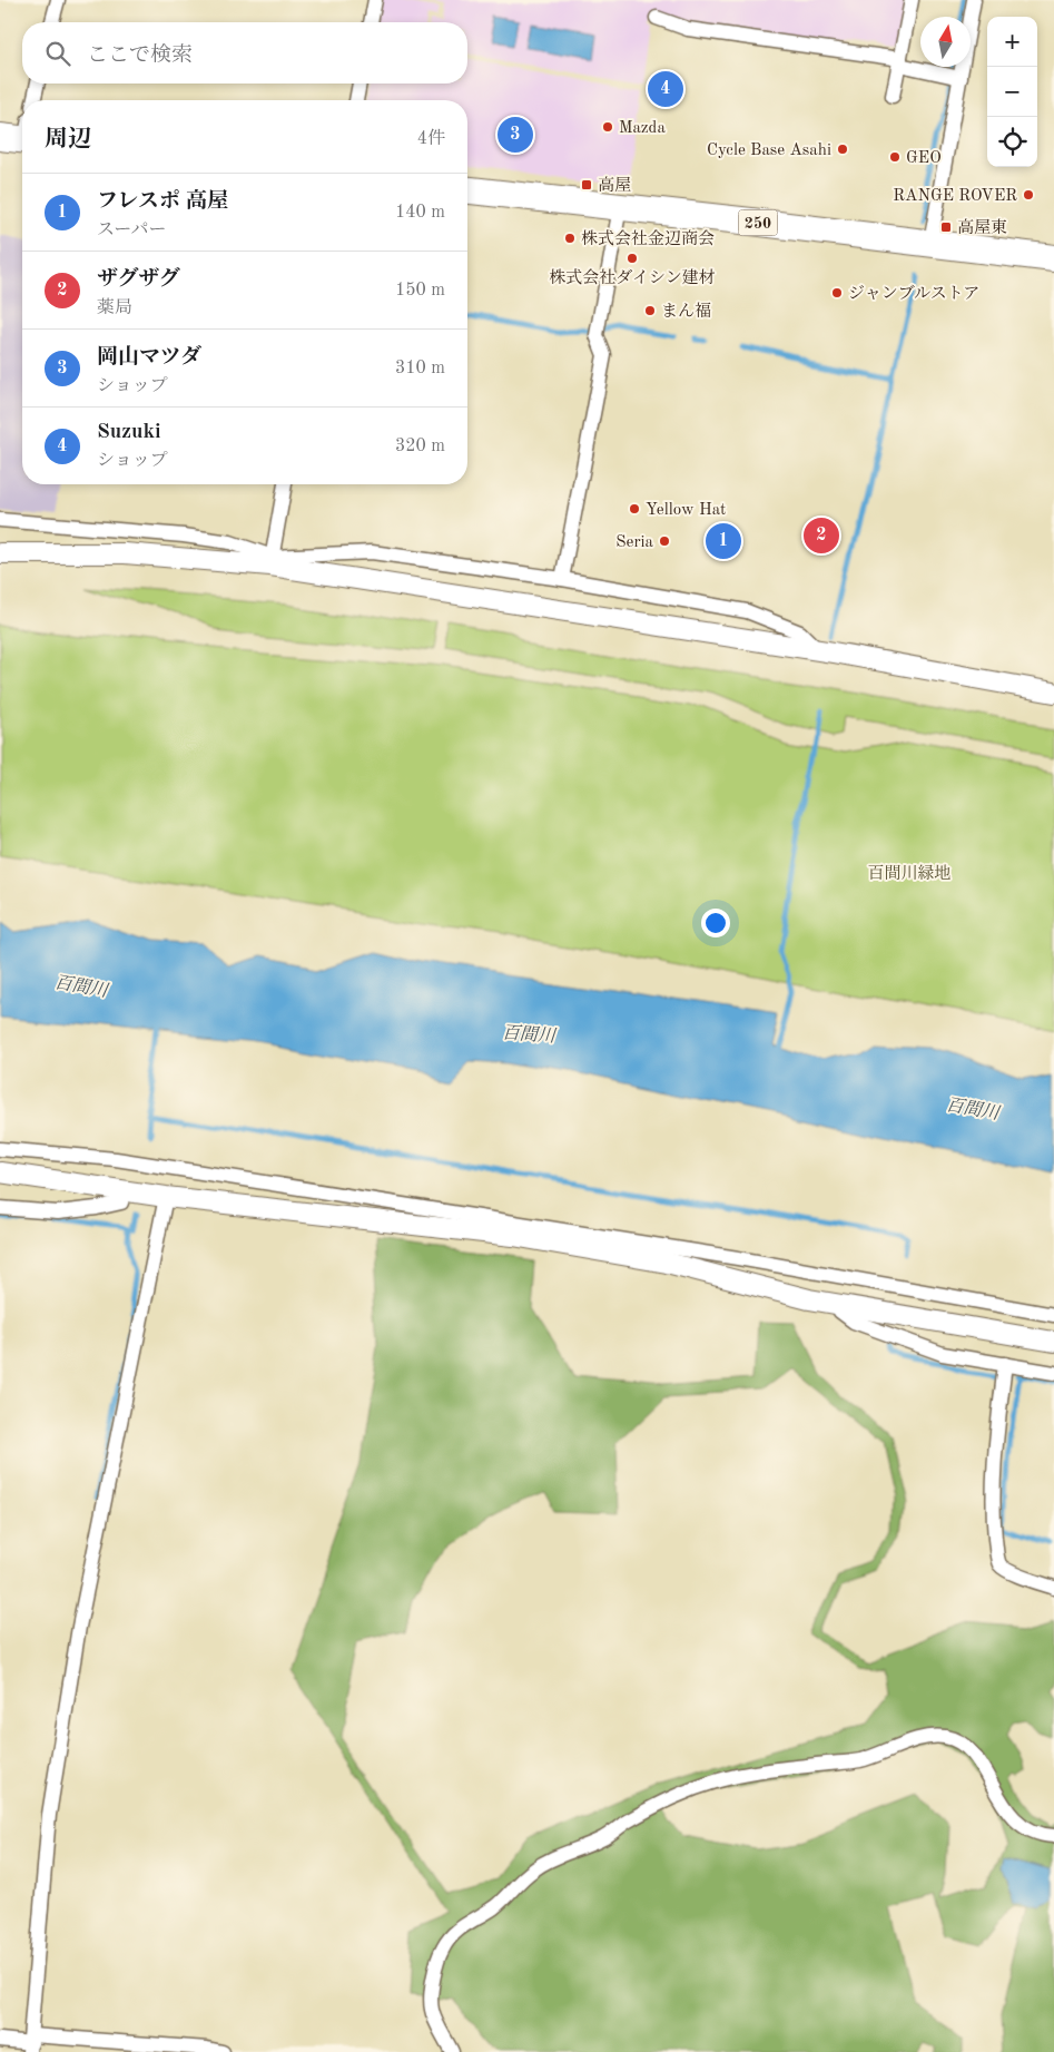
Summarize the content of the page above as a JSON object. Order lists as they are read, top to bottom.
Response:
{
  "streets": {
    "highway": ["250"]
  },
  "water": ["百間川"],
  "parks": ["百間川緑地"],
  "places": {
    "other": [
      "Mazda",
      "Cycle Base Asahi",
      "GEO",
      "RANGE ROVER",
      "株式会社金辺商会",
      "株式会社ダイシン建材",
      "ジャンブルストア",
      "まん福",
      "Yellow Hat",
      "Seria"
    ],
    "transit": ["高屋", "高屋東"]
  },
  "north": "top",
  "page": {
    "map_buttons": ["+", "−"],
    "search": "ここで検索",
    "pins": [
      "4",
      "3",
      "2",
      "1"
    ],
    "heading": ["周辺", "4件"],
    "list": [
      {
        "mark": "1",
        "name": "フレスポ 高屋",
        "note": "スーパー",
        "value": "140 m"
      },
      {
        "mark": "2",
        "name": "ザグザグ",
        "note": "薬局",
        "value": "150 m"
      },
      {
        "mark": "3",
        "name": "岡山マツダ",
        "note": "ショップ",
        "value": "310 m"
      },
      {
        "mark": "4",
        "name": "Suzuki",
        "note": "ショップ",
        "value": "320 m"
      }
    ]
  }
}
